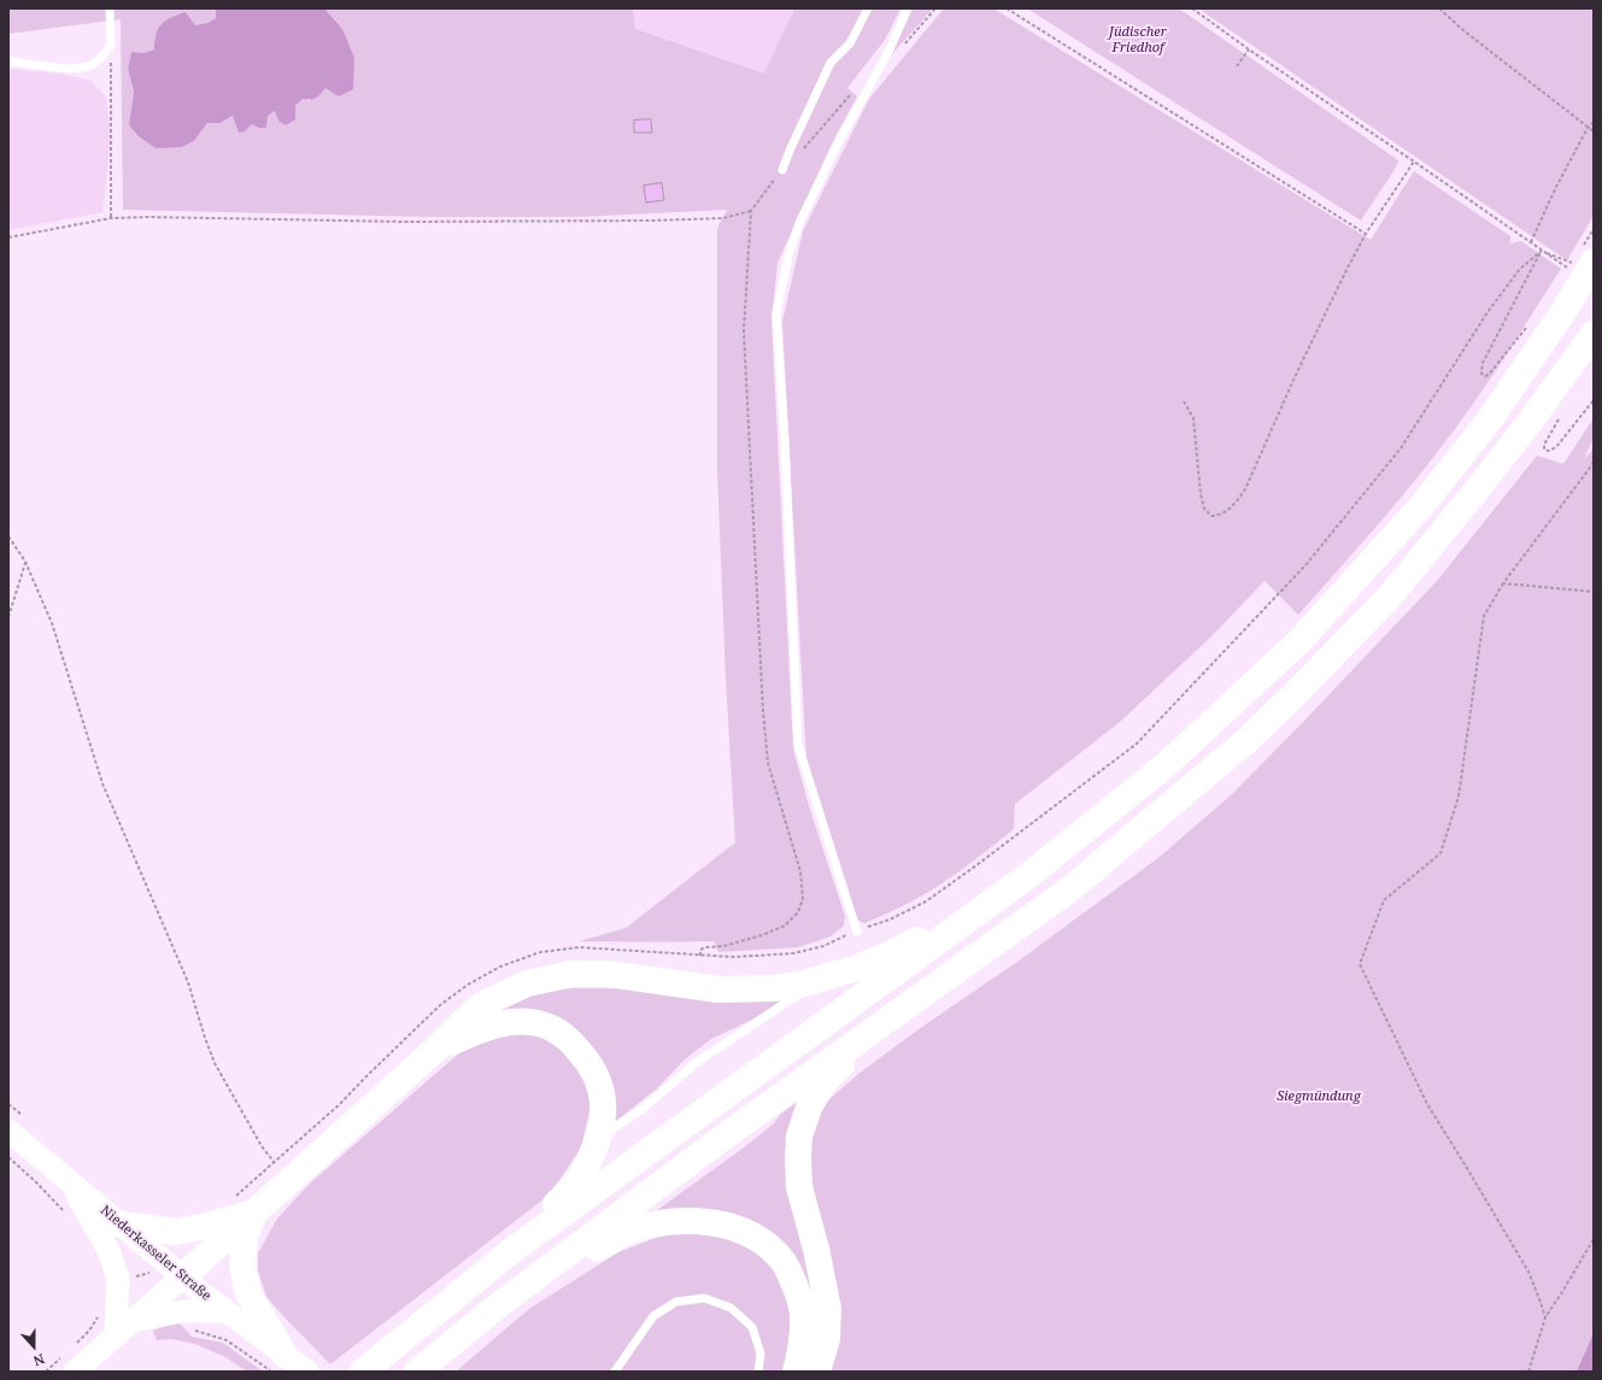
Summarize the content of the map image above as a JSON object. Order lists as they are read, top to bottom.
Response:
{
  "streets": {
    "main road": ["Niederkasseler Straße"]
  },
  "parks": ["Jüdischer Friedhof", "Siegmündung"],
  "north": "bottom"
}
